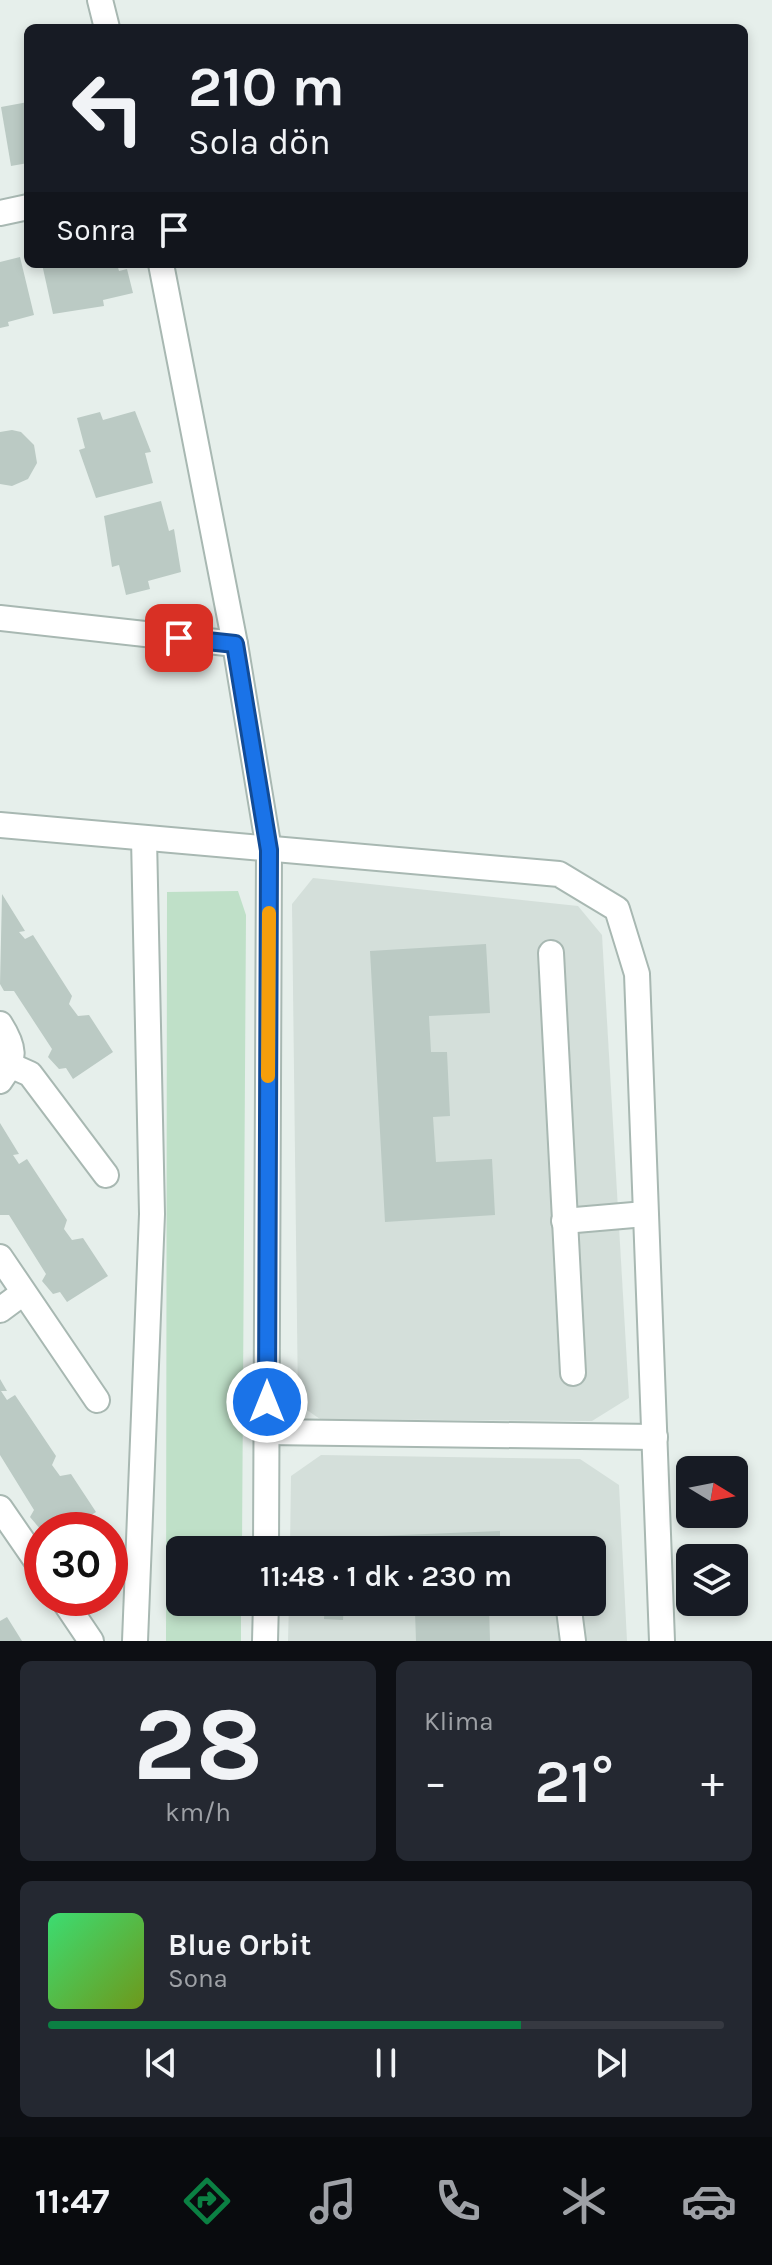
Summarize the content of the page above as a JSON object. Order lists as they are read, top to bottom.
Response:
{
  "north": "right",
  "page": {
    "turn": ["210 m", "Sola dön"],
    "then": "Sonra",
    "limit": "30",
    "trip": "11:48 · 1 dk · 230 m",
    "tile": [
      ["28", "km/h"],
      "Klima"
    ],
    "heat": ["−", "21°", "+"],
    "song": ["Blue Orbit", "Sona"],
    "tabs": "11:47"
  }
}
